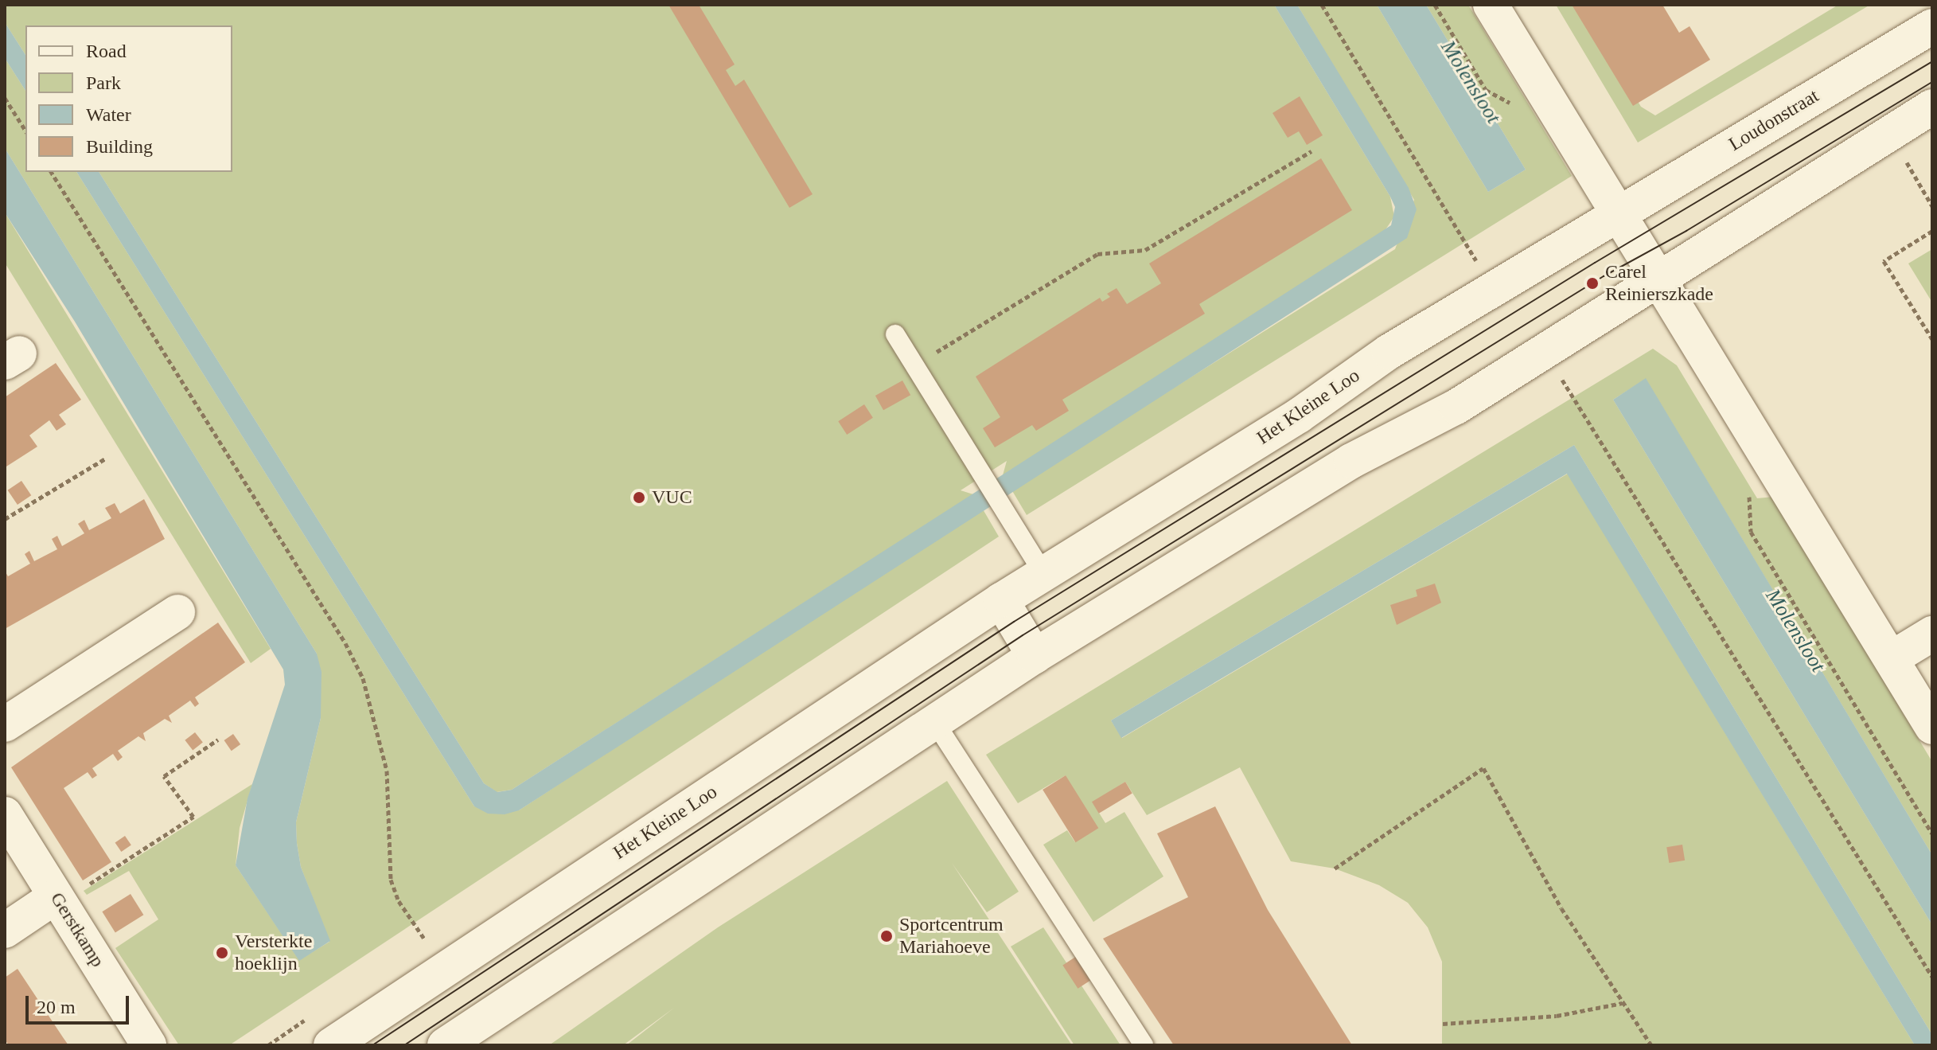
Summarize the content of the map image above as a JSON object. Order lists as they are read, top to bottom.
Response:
{
  "streets": {
    "street": ["Loudonstraat", "Het Kleine Loo", "Gerstkamp"]
  },
  "crossings": [
    ["Loudonstraat", "Het Kleine Loo"]
  ],
  "water": ["Molensloot"],
  "places": [
    "Carel Reinierszkade",
    "VUC",
    "Sportcentrum Mariahoeve",
    "Versterkte hoeklijn"
  ],
  "legend": [
    "Road",
    "Park",
    "Water",
    "Building"
  ],
  "scale_bar": "20 m"
}
